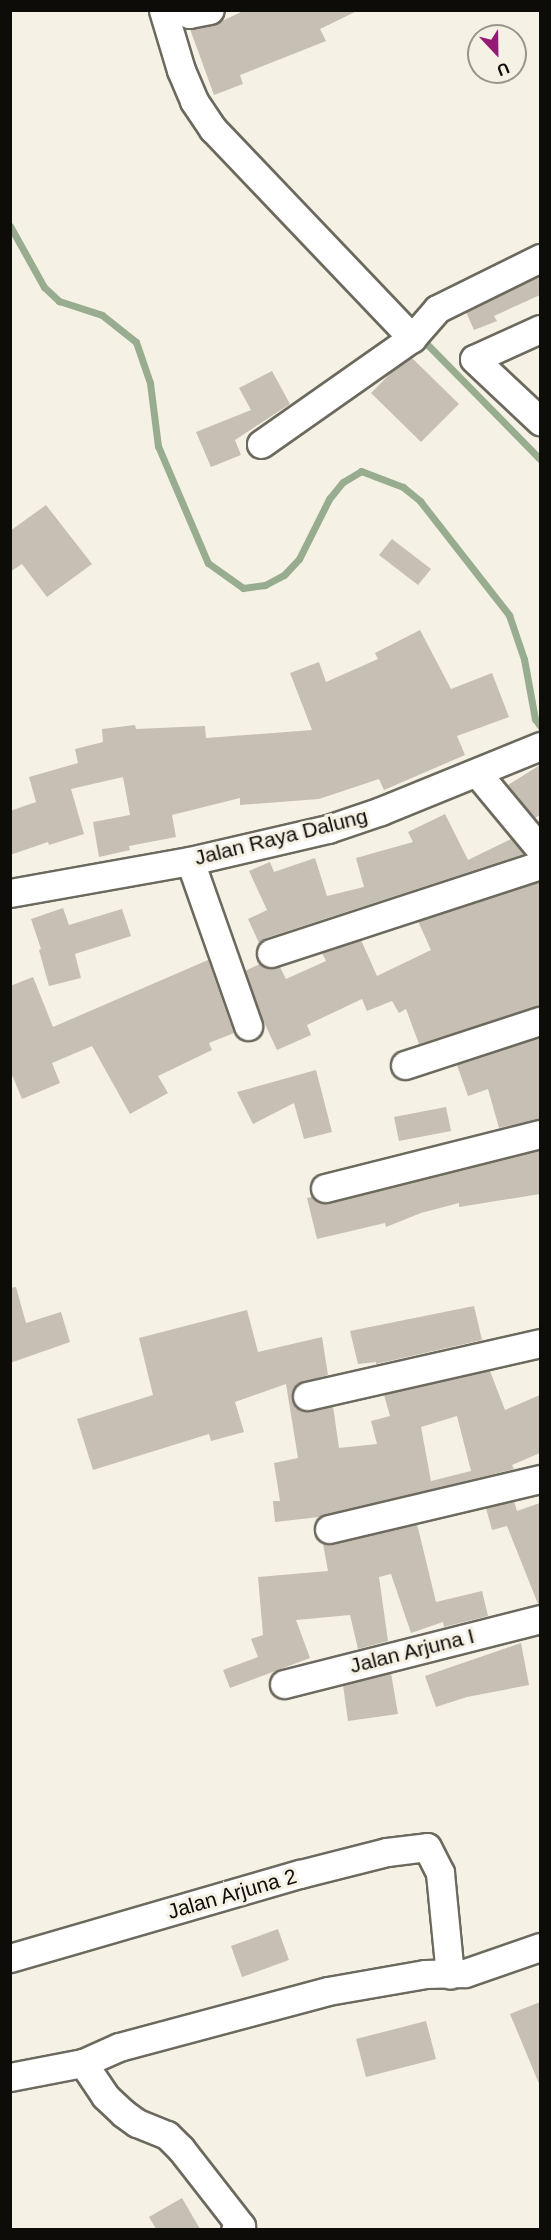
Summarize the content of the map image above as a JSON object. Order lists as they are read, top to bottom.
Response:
{
  "streets": {
    "street": ["Jalan Raya Dalung", "Jalan Arjuna I", "Jalan Arjuna 2"]
  },
  "north": "bottom"
}
